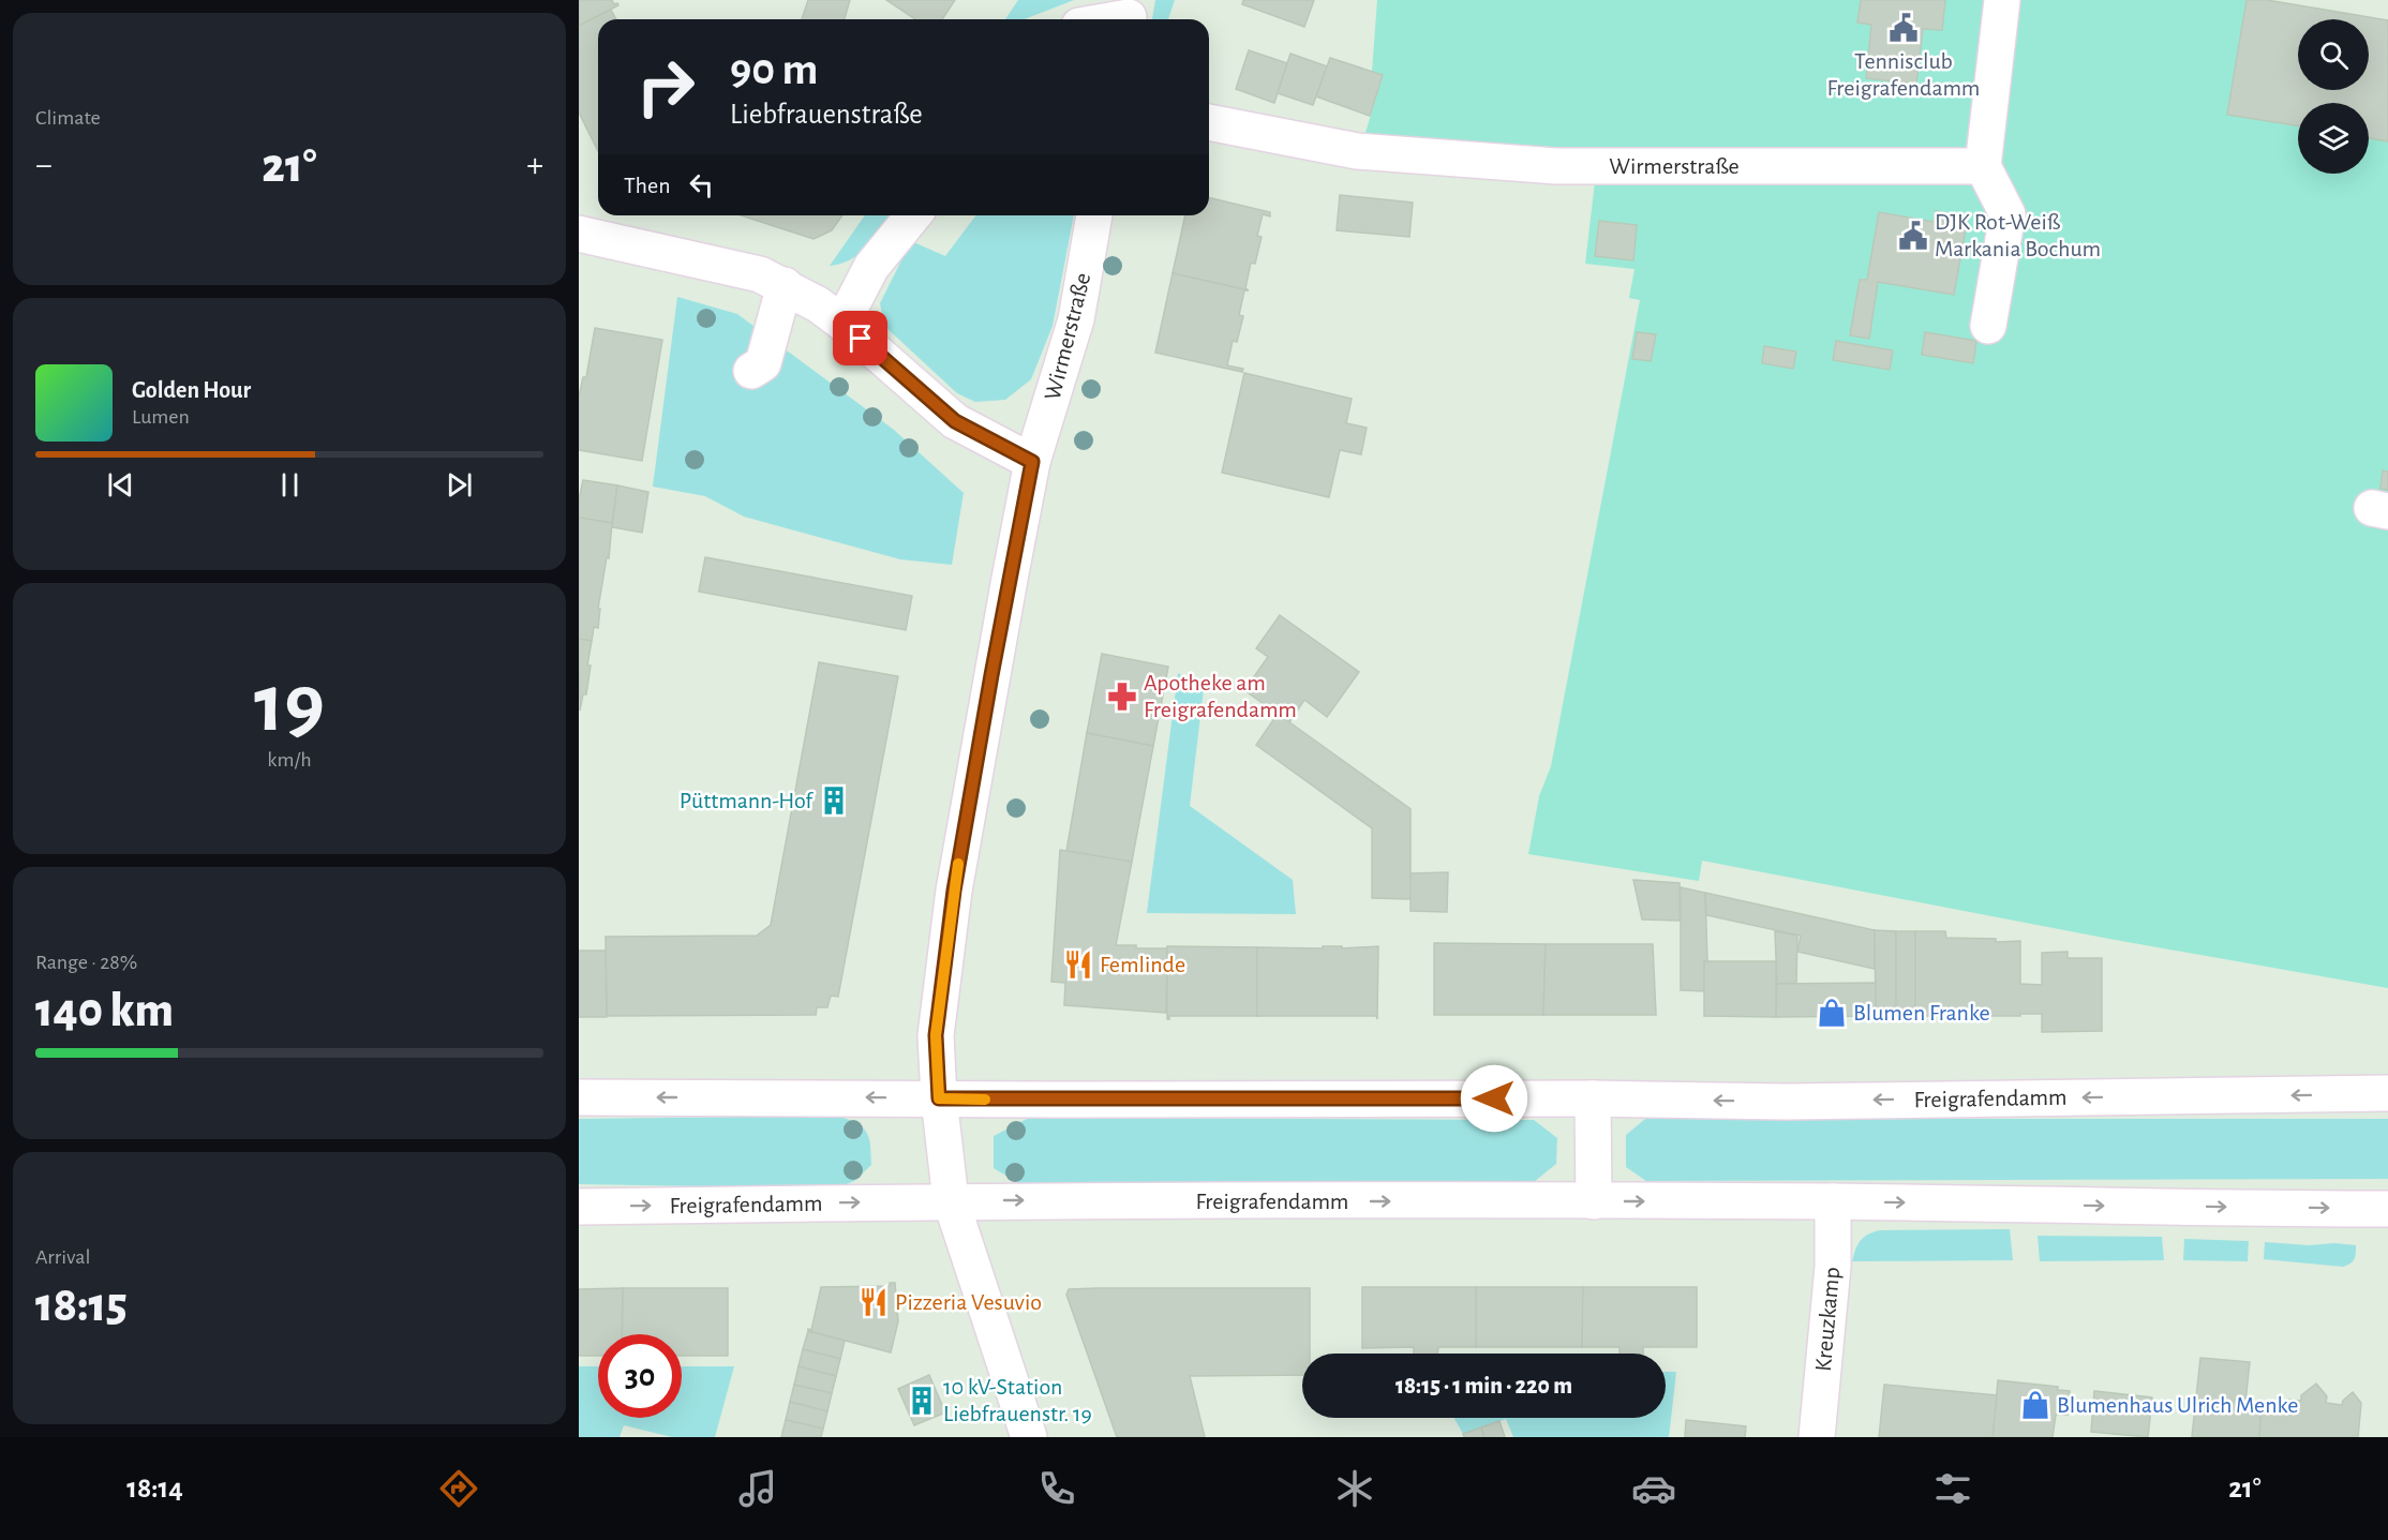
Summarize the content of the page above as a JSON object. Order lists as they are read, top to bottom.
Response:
{
  "streets": {
    "street": ["Wirmerstraße", "Freigrafendamm", "Kreuzkamp"]
  },
  "crossings": [
    ["Wirmerstraße", "Freigrafendamm"],
    ["Freigrafendamm", "Kreuzkamp"]
  ],
  "places": {
    "public building": ["Tennisclub Freigrafendamm", "DJK Rot-Weiß Markania Bochum"],
    "pharmacy": ["Apotheke am Freigrafendamm"],
    "building": ["Püttmann-Hof", "10 kV-Station Liebfrauenstr. 19"],
    "restaurant": ["Femlinde", "Pizzeria Vesuvio"],
    "shop": ["Blumen Franke", "Blumenhaus Ulrich Menke"]
  },
  "page": {
    "tile": [
      "Climate",
      ["19", "km/h"],
      ["Range · 28%", "140 km"],
      ["Arrival", "18:15"]
    ],
    "turn": ["90 m", "Liebfrauenstraße"],
    "heat": ["−", "21°", "+"],
    "then": "Then",
    "song": ["Golden Hour", "Lumen"],
    "limit": "30",
    "trip": "18:15 · 1 min · 220 m",
    "tabs": ["18:14", "21°"]
  }
}
